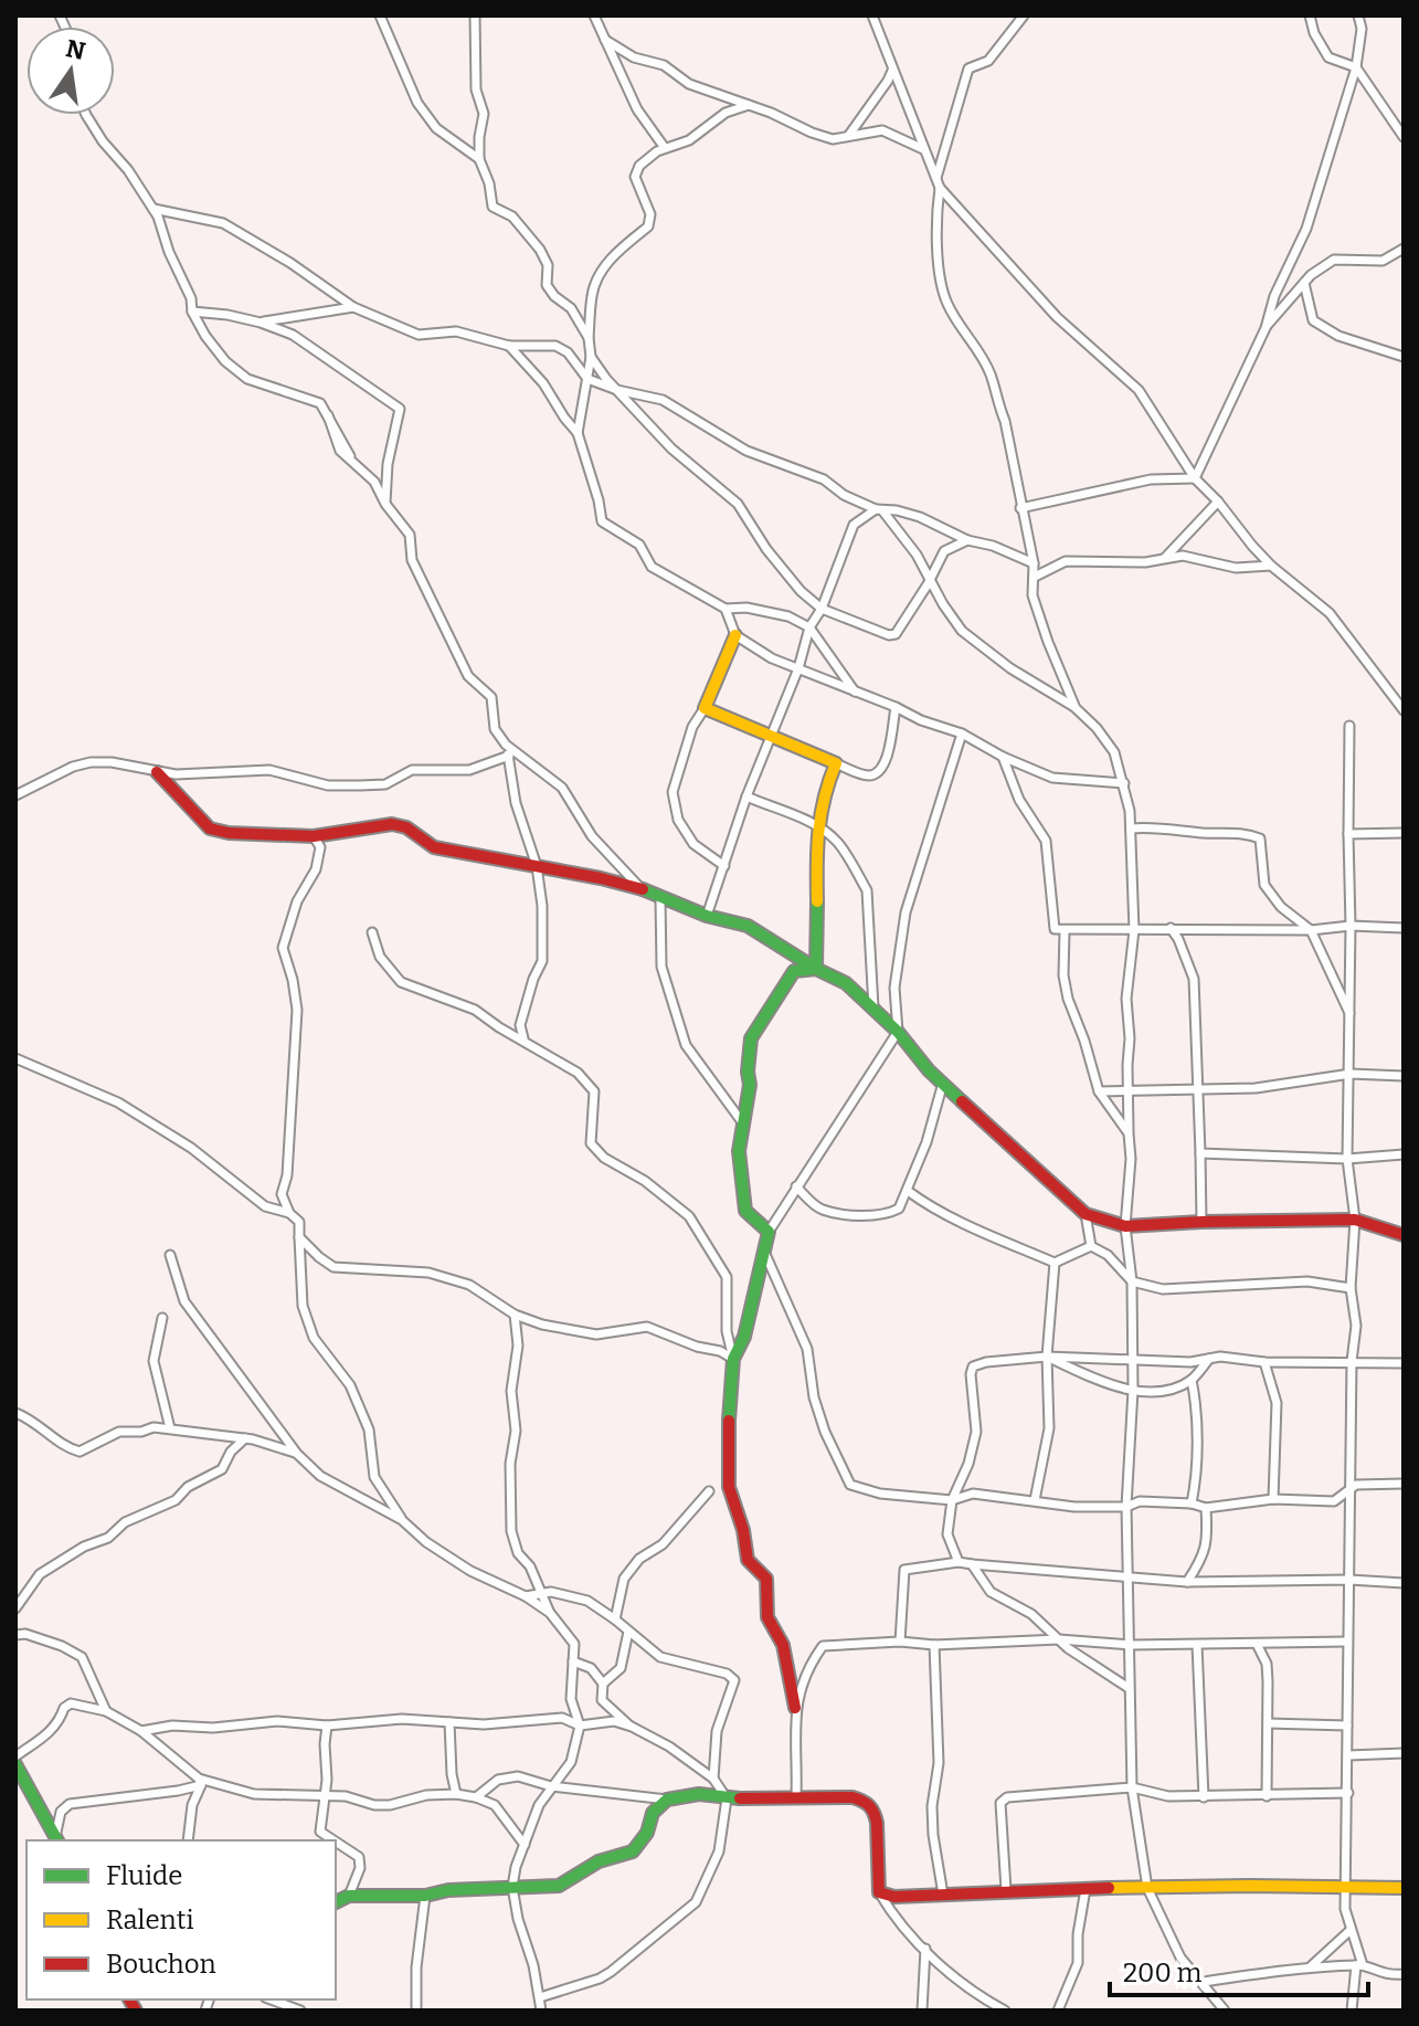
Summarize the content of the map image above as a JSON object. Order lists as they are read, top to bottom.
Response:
{
  "legend": ["Fluide", "Ralenti", "Bouchon"],
  "scale_bar": "200 m",
  "north": "top"
}
